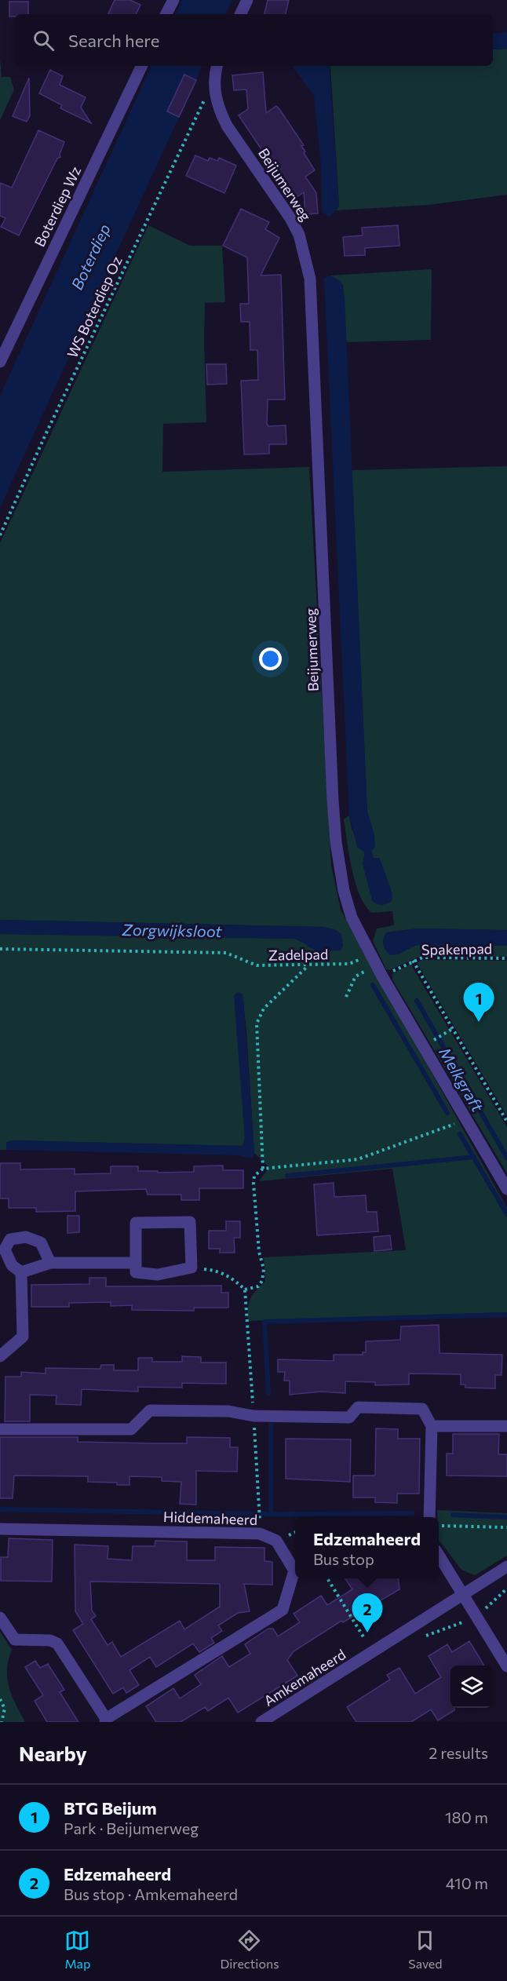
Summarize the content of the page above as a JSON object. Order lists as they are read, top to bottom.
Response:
{
  "streets": {
    "street": [
      "Beijumerweg",
      "Boterdiep Wz",
      "Hiddemaheerd",
      "Amkemaheerd"
    ],
    "path": ["WS Boterdiep Oz", "Spakenpad", "Zadelpad"]
  },
  "crossings": [
    ["Beijumerweg", "WS Boterdiep Oz"],
    ["Beijumerweg", "Spakenpad"],
    ["Beijumerweg", "Zadelpad"]
  ],
  "water": ["Boterdiep", "Zorgwijksloot", "Melkgraft"],
  "page": {
    "search": "Search here",
    "pins": ["1", "2"],
    "popup": ["Edzemaheerd", "Bus stop"],
    "heading": ["Nearby", "2 results"],
    "list": [
      {
        "mark": "1",
        "name": "BTG Beijum",
        "note": "Park · Beijumerweg",
        "value": "180 m"
      },
      {
        "mark": "2",
        "name": "Edzemaheerd",
        "note": "Bus stop · Amkemaheerd",
        "value": "410 m"
      }
    ],
    "nav": ["Map", "Directions", "Saved"]
  }
}
